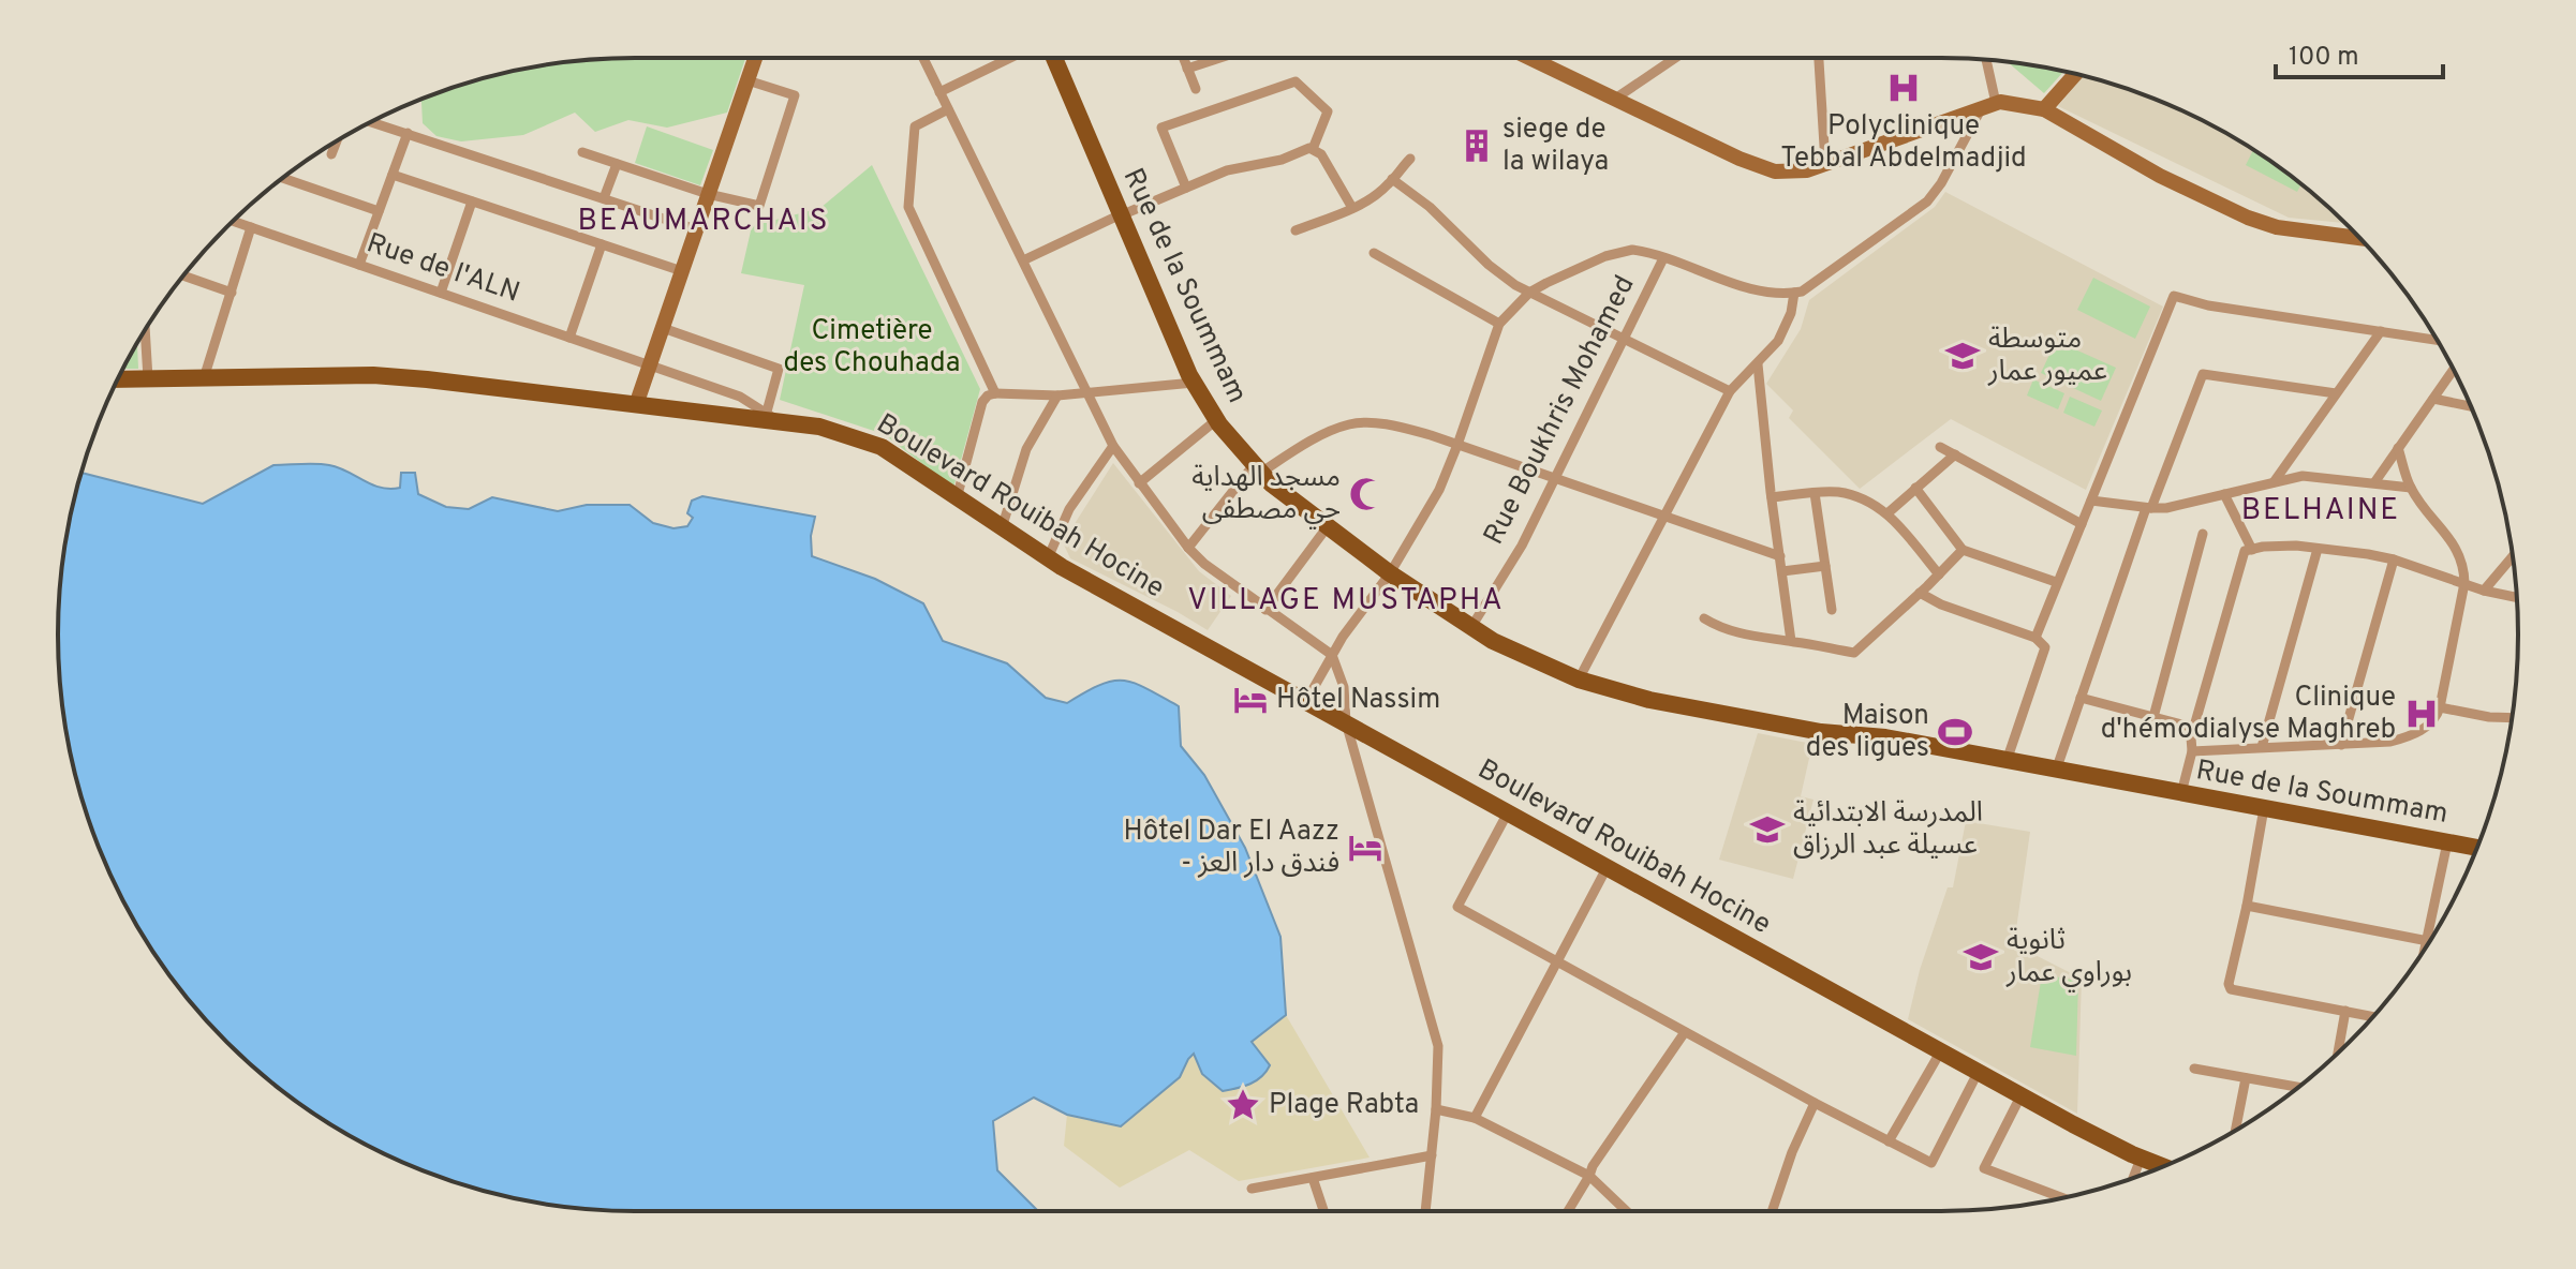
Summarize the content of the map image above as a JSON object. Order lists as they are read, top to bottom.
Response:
{
  "streets": {
    "main road": ["Rue de la Soummam", "Boulevard Rouibah Hocine"],
    "street": ["Rue de l'ALN", "Rue Boukhris Mohamed"]
  },
  "crossings": [
    ["Rue de l'ALN", "Boulevard Rouibah Hocine"],
    ["Rue de la Soummam", "Rue Boukhris Mohamed"]
  ],
  "districts": ["BEAUMARCHAIS", "BELHAINE", "VILLAGE MUSTAPHA"],
  "parks": ["Cimetière des Chouhada"],
  "places": {
    "hospital": ["Polyclinique Tebbal Abdelmadjid", "Clinique d'hémodialyse Maghreb"],
    "building": ["siege de la wilaya"],
    "school or university": ["متوسطة عميور عمار", "المدرسة الابتدائية عسيلة عبد الرزاق", "ثانوية بوراوي عمار"],
    "mosque": ["مسجد الهداية حي مصطفى"],
    "hotel": ["Hôtel Nassim", "Hôtel Dar El Aazz - فندق دار العز"],
    "sports": ["Maison des ligues"],
    "place": ["Plage Rabta"]
  },
  "scale_bar": "100 m"
}
